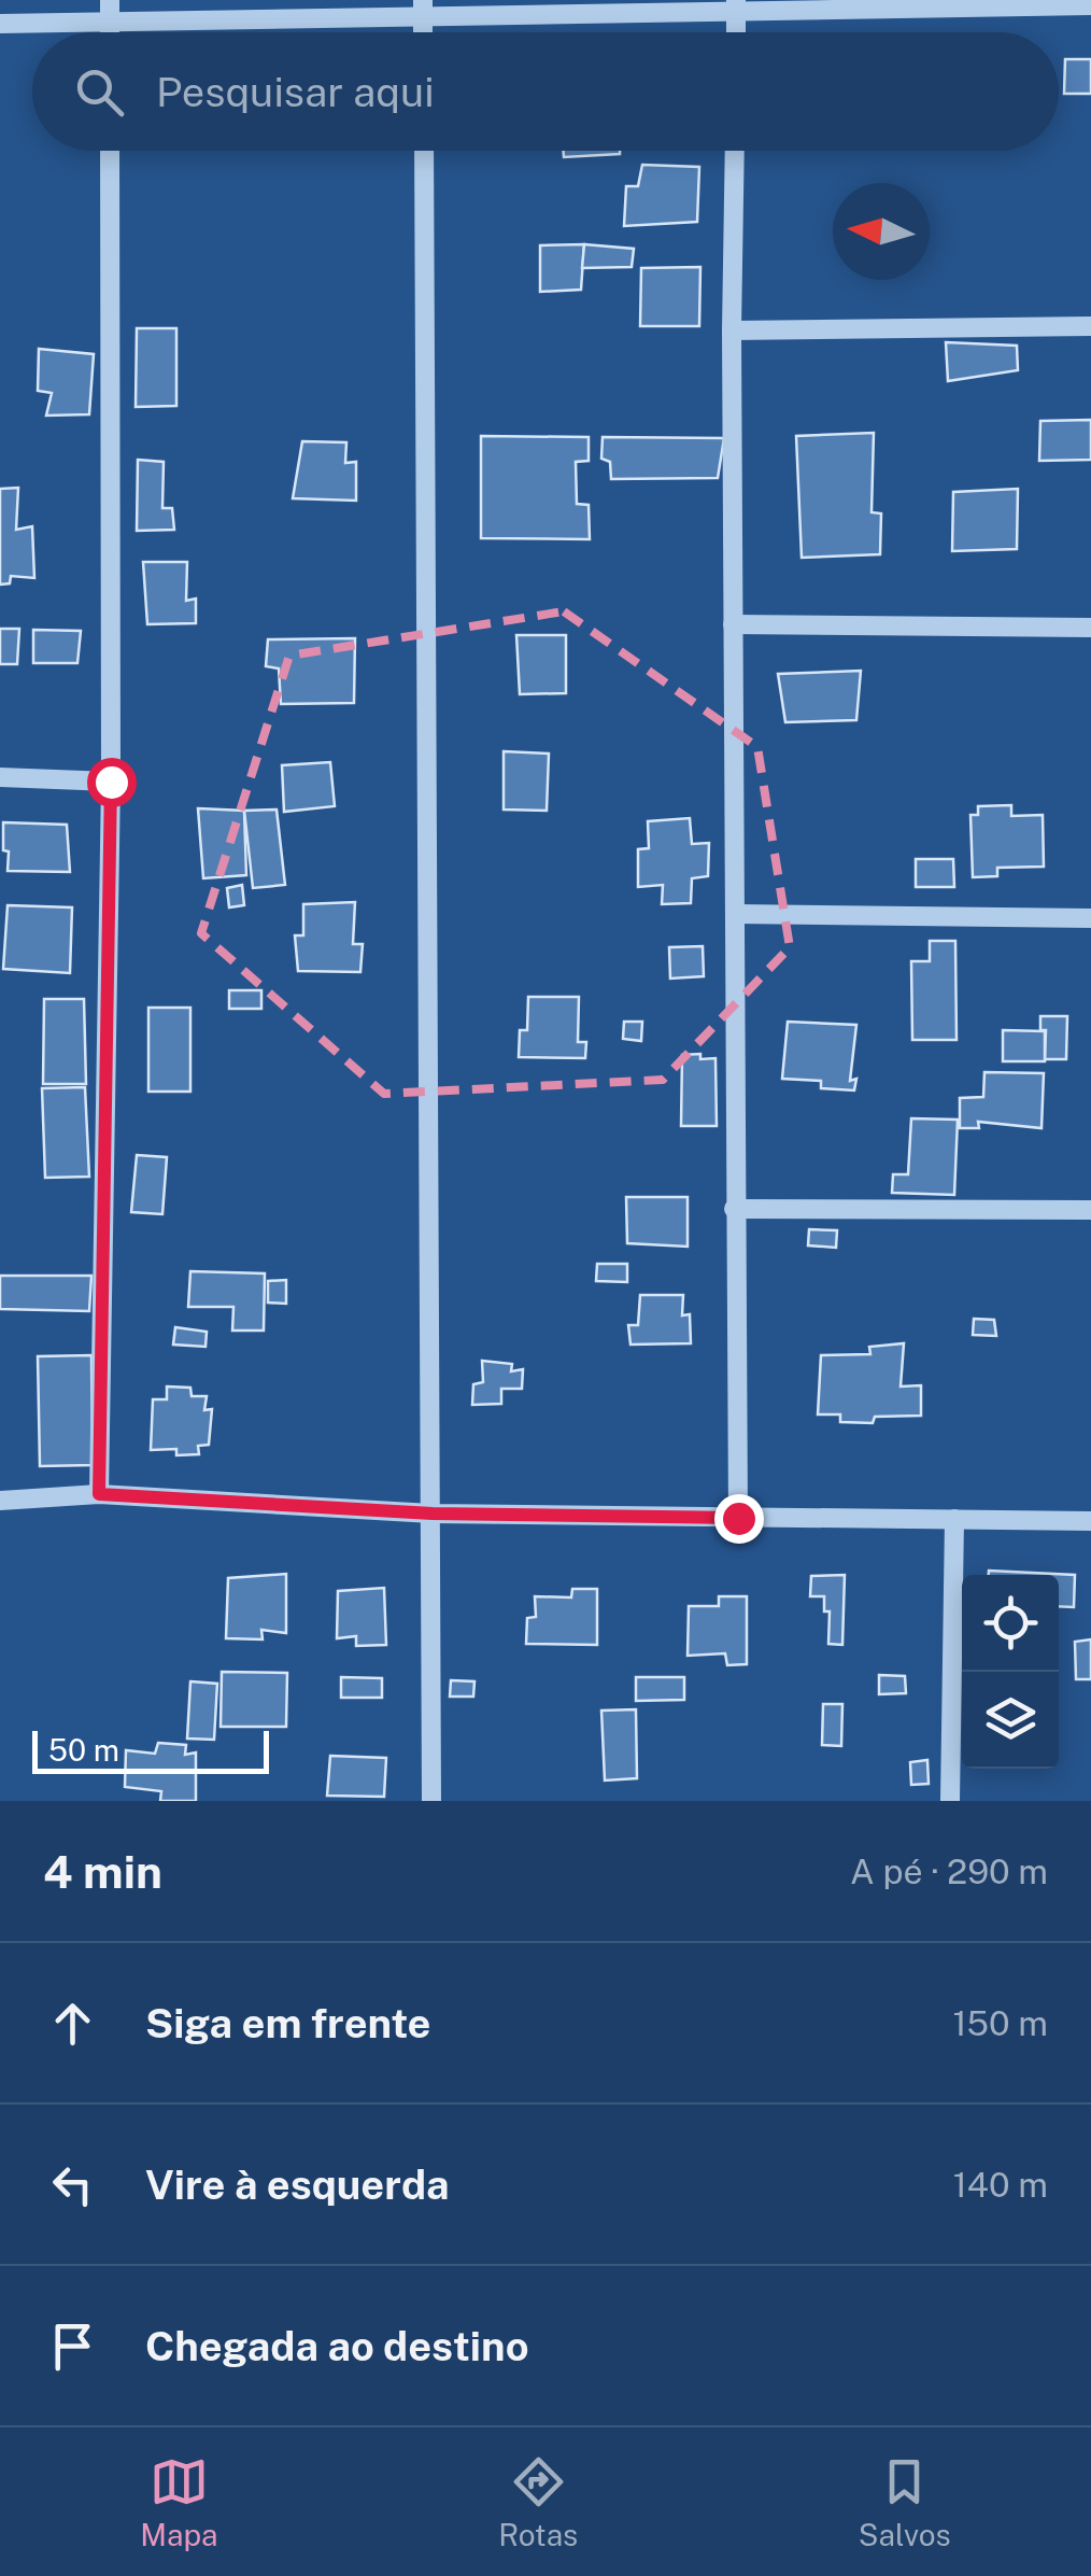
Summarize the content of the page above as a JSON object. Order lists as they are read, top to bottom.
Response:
{
  "scale_bar": "50 m",
  "north": "left",
  "page": {
    "search": "Pesquisar aqui",
    "scale": "50 m",
    "heading": ["4 min", "A pé · 290 m"],
    "list": [
      ["Siga em frente", "150 m"],
      ["Vire à esquerda", "140 m"],
      "Chegada ao destino"
    ],
    "nav": ["Mapa", "Rotas", "Salvos"]
  }
}
